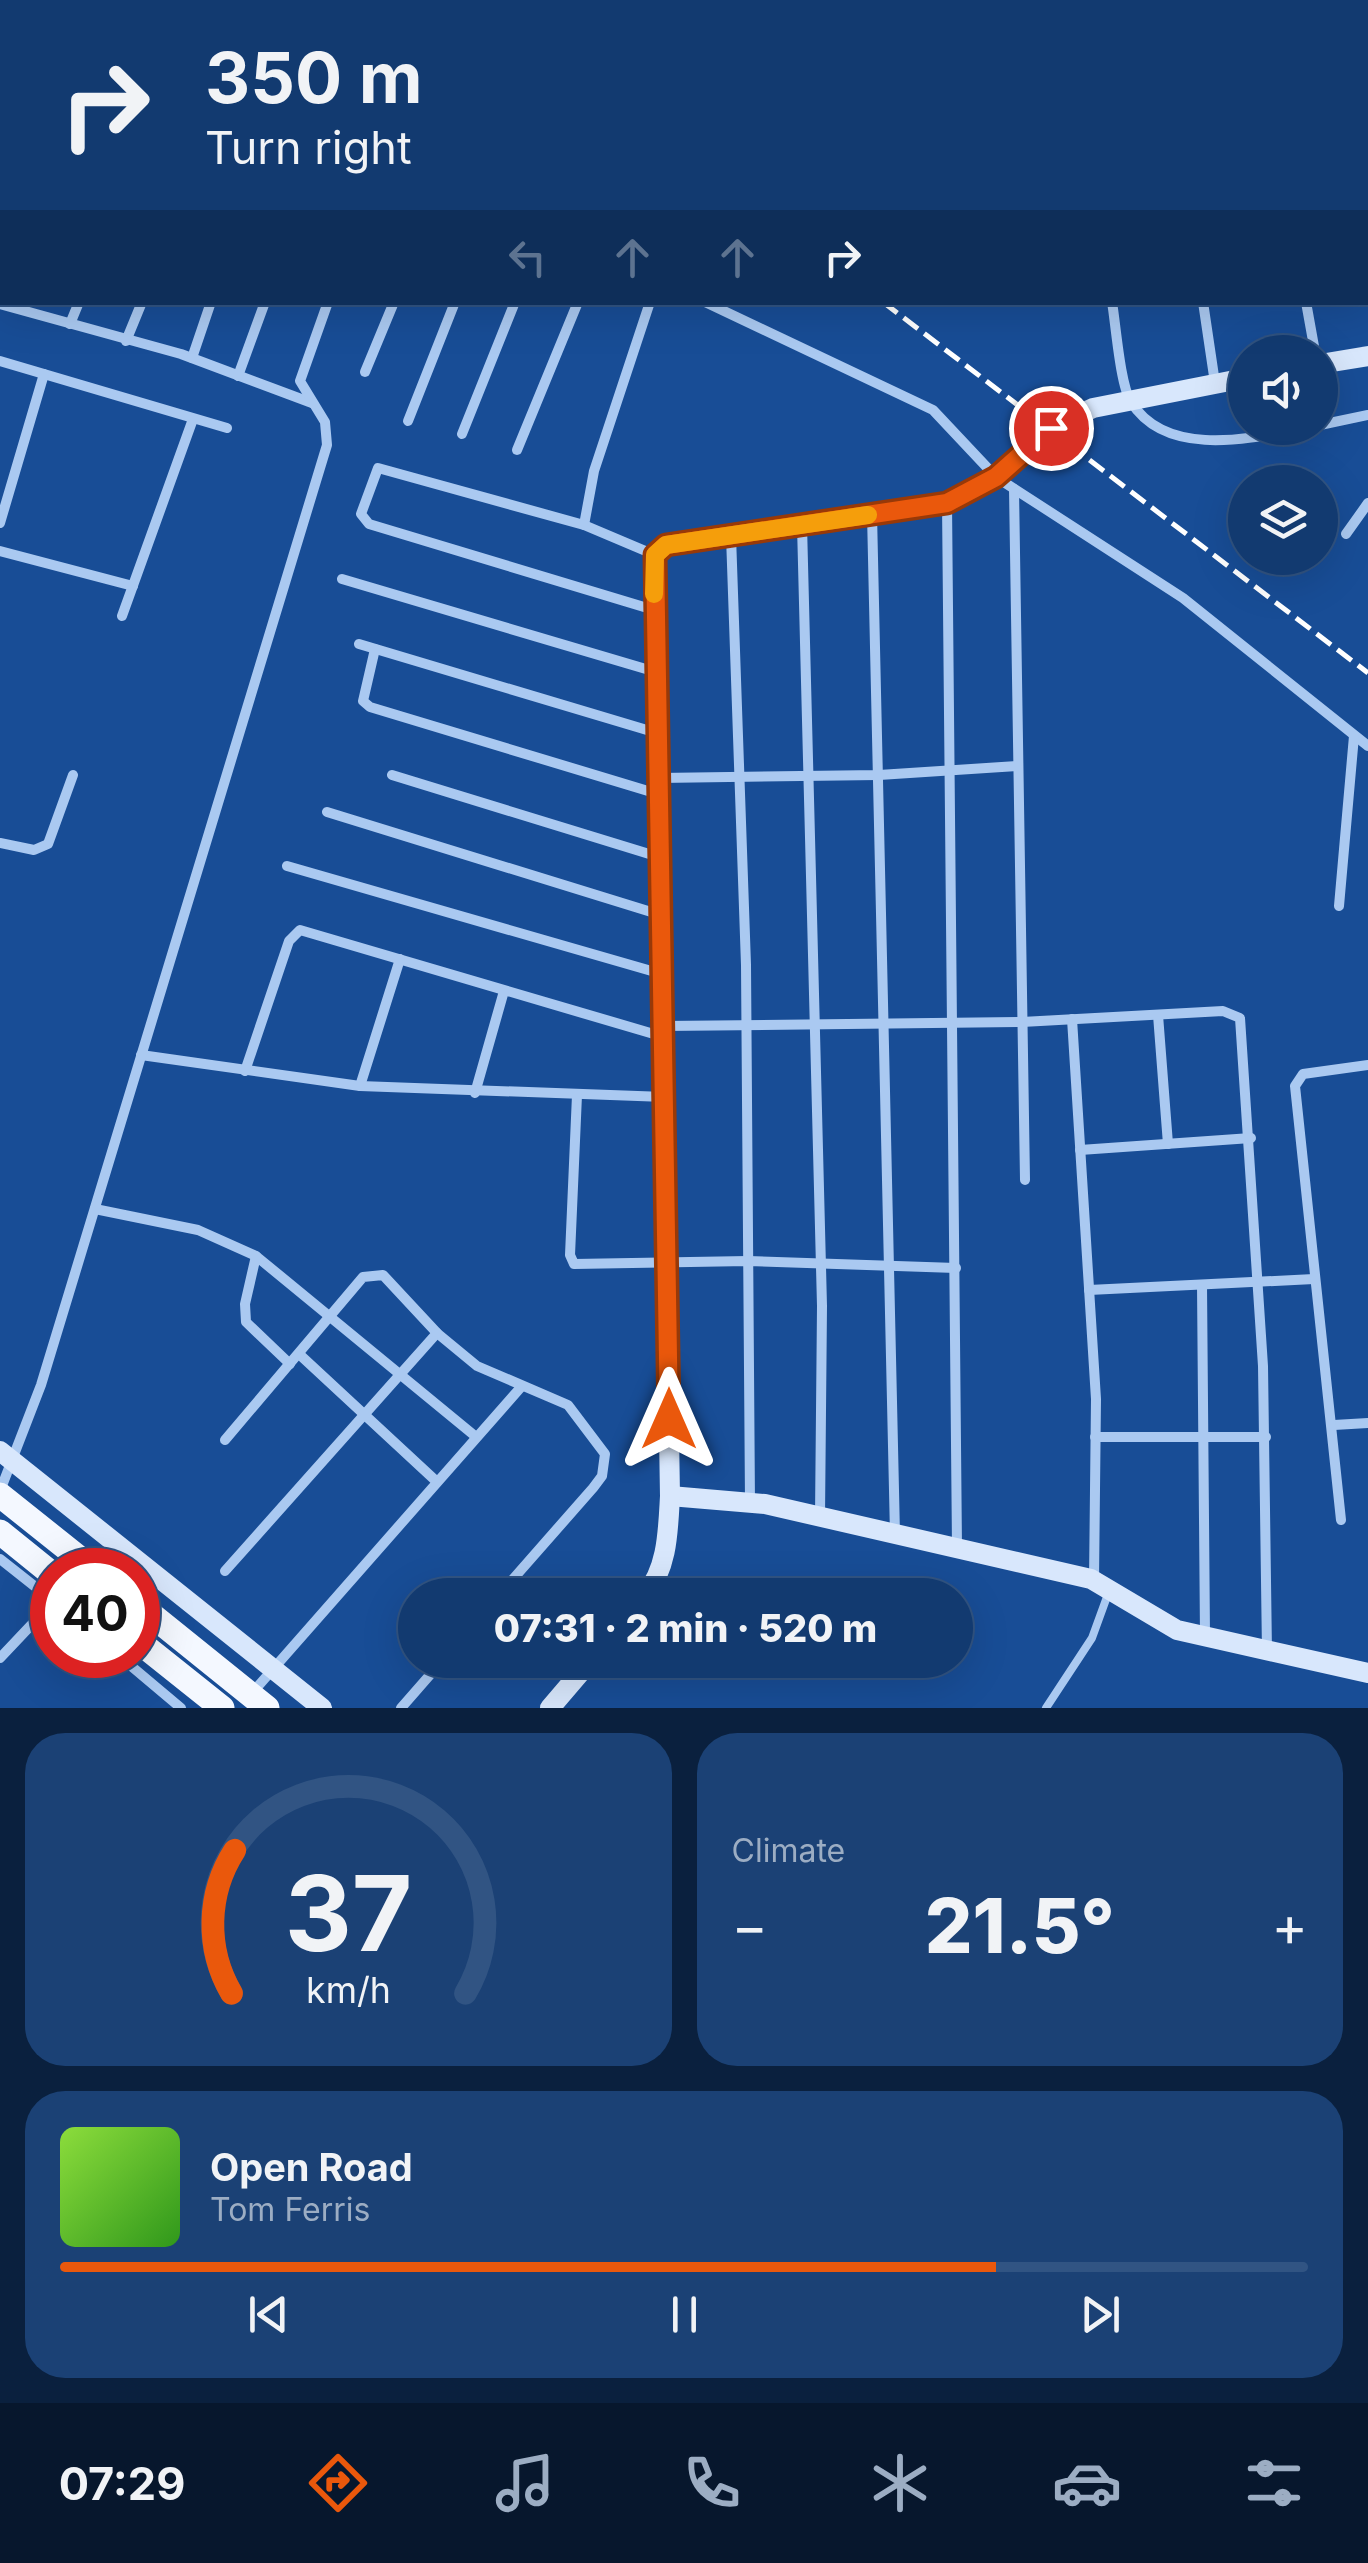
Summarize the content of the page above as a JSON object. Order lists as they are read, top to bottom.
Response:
{
  "page": {
    "turn": ["350 m", "Turn right"],
    "limit": "40",
    "trip": "07:31 · 2 min · 520 m",
    "tile": "Climate",
    "heat": ["−", "21.5°", "+"],
    "song": ["Open Road", "Tom Ferris"],
    "tabs": "07:29",
    "gauge": ["37", "km/h"]
  }
}
